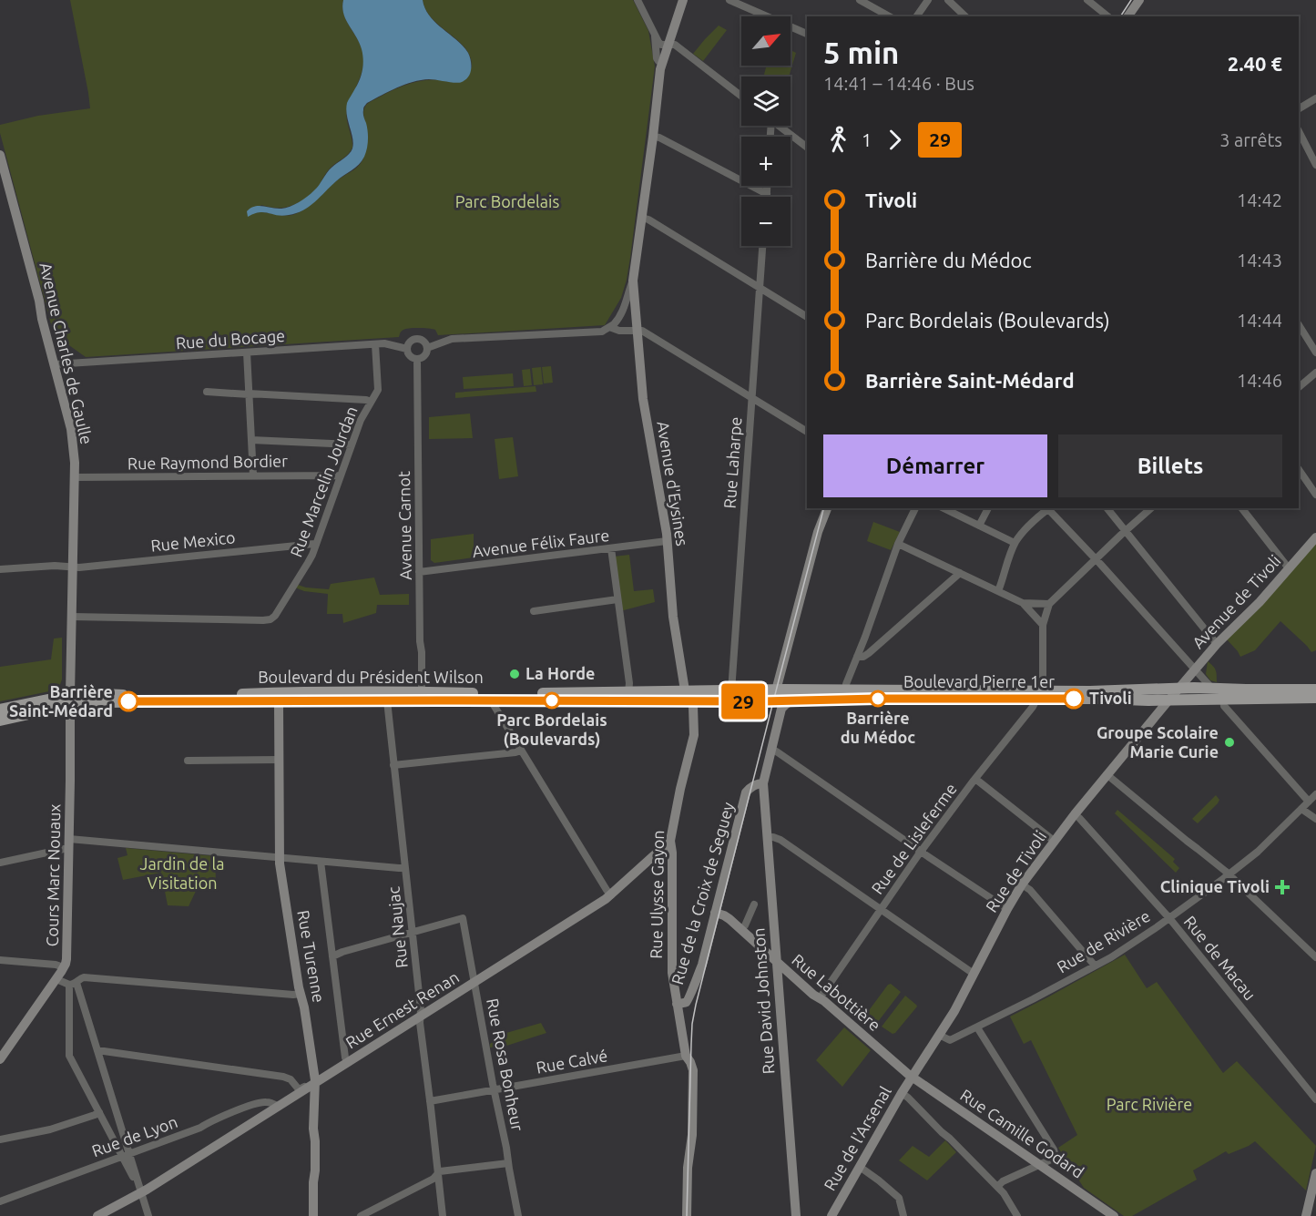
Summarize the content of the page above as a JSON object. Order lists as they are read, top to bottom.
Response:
{
  "streets": {
    "main road": ["Boulevard du Président Wilson", "Boulevard Pierre 1er"],
    "street": [
      "Rue du Bocage",
      "Avenue Charles de Gaulle",
      "Rue Raymond Bordier",
      "Rue Laharpe",
      "Rue Marcelin Jourdan",
      "Avenue d'Eysines",
      "Avenue Carnot",
      "Rue Mexico",
      "Avenue Félix Faure",
      "Avenue de Tivoli",
      "Rue de Lisleferme",
      "Rue de Tivoli",
      "Cours Marc Nouaux",
      "Rue de la Croix de Seguey",
      "Rue Ulysse Gayon",
      "Rue Naujac",
      "Rue de Rivière",
      "Rue Turenne",
      "Rue de Macau",
      "Rue Labottière",
      "Rue David Johnston",
      "Rue Ernest Renan",
      "Rue Calvé",
      "Rue Rosa Bonheur",
      "Rue Camille Godard",
      "Rue de Lyon",
      "Rue de l'Arsenal"
    ]
  },
  "crossings": [
    ["Rue du Bocage", "Avenue Charles de Gaulle"],
    ["Rue du Bocage", "Rue Marcelin Jourdan"],
    ["Rue du Bocage", "Avenue Carnot"],
    ["Avenue Charles de Gaulle", "Rue Raymond Bordier"],
    ["Avenue Charles de Gaulle", "Rue Marcelin Jourdan"],
    ["Avenue Charles de Gaulle", "Rue Mexico"],
    ["Avenue Charles de Gaulle", "Boulevard du Président Wilson"],
    ["Avenue Charles de Gaulle", "Cours Marc Nouaux"],
    ["Rue Raymond Bordier", "Rue Marcelin Jourdan"],
    ["Rue Laharpe", "Boulevard du Président Wilson"],
    ["Rue Marcelin Jourdan", "Rue Mexico"],
    ["Avenue d'Eysines", "Avenue Félix Faure"],
    ["Avenue d'Eysines", "Boulevard du Président Wilson"],
    ["Avenue Carnot", "Avenue Félix Faure"],
    ["Avenue Carnot", "Boulevard du Président Wilson"],
    ["Avenue de Tivoli", "Boulevard Pierre 1er"],
    ["Avenue de Tivoli", "Rue de Tivoli"],
    ["Boulevard du Président Wilson", "Boulevard Pierre 1er"],
    ["Boulevard du Président Wilson", "Cours Marc Nouaux"],
    ["Boulevard du Président Wilson", "Rue Ulysse Gayon"],
    ["Boulevard du Président Wilson", "Rue Naujac"],
    ["Boulevard du Président Wilson", "Rue Turenne"],
    ["Boulevard Pierre 1er", "Rue de Lisleferme"],
    ["Boulevard Pierre 1er", "Rue de Tivoli"],
    ["Rue de Lisleferme", "Rue Labottière"],
    ["Rue de Tivoli", "Rue de Rivière"],
    ["Rue de Tivoli", "Rue de Macau"],
    ["Rue de Tivoli", "Rue Labottière"],
    ["Rue de Tivoli", "Rue Camille Godard"],
    ["Rue de Tivoli", "Rue de l'Arsenal"],
    ["Rue de la Croix de Seguey", "Rue Ulysse Gayon"],
    ["Rue de la Croix de Seguey", "Rue Labottière"],
    ["Rue de la Croix de Seguey", "Rue David Johnston"],
    ["Rue Ulysse Gayon", "Rue Ernest Renan"],
    ["Rue Ulysse Gayon", "Rue Calvé"],
    ["Rue Naujac", "Rue Ernest Renan"],
    ["Rue Naujac", "Rue Calvé"],
    ["Rue Naujac", "Rue Rosa Bonheur"],
    ["Rue de Rivière", "Rue de Macau"],
    ["Rue Turenne", "Rue Ernest Renan"],
    ["Rue Labottière", "Rue David Johnston"],
    ["Rue Labottière", "Rue Camille Godard"],
    ["Rue Labottière", "Rue de l'Arsenal"],
    ["Rue Ernest Renan", "Rue Rosa Bonheur"],
    ["Rue Ernest Renan", "Rue de Lyon"],
    ["Rue Calvé", "Rue Rosa Bonheur"],
    ["Rue Camille Godard", "Rue de l'Arsenal"]
  ],
  "parks": ["Parc Bordelais", "Jardin de la Visitation", "Parc Rivière"],
  "places": {
    "other": [
      "La Horde",
      "Barrière du Médoc",
      "Tivoli",
      "Parc Bordelais (Boulevards)",
      "Barrière Saint-Médard",
      "Groupe Scolaire Marie Curie"
    ],
    "health": ["Clinique Tivoli"]
  },
  "lines": ["bus line 29"],
  "north": "top right",
  "page": {
    "on_map": "29",
    "map_buttons": ["+", "−"],
    "heading": ["5 min", "14:41 – 14:46 · Bus", "2.40 €"],
    "legs": ["1", "29", "3 arrêts"],
    "list": [
      {
        "name": "Tivoli",
        "value": "14:42"
      },
      {
        "name": "Barrière du Médoc",
        "value": "14:43"
      },
      {
        "name": "Parc Bordelais (Boulevards)",
        "value": "14:44"
      },
      {
        "name": "Barrière Saint-Médard",
        "value": "14:46"
      }
    ],
    "buttons": ["Démarrer", "Billets"]
  }
}
